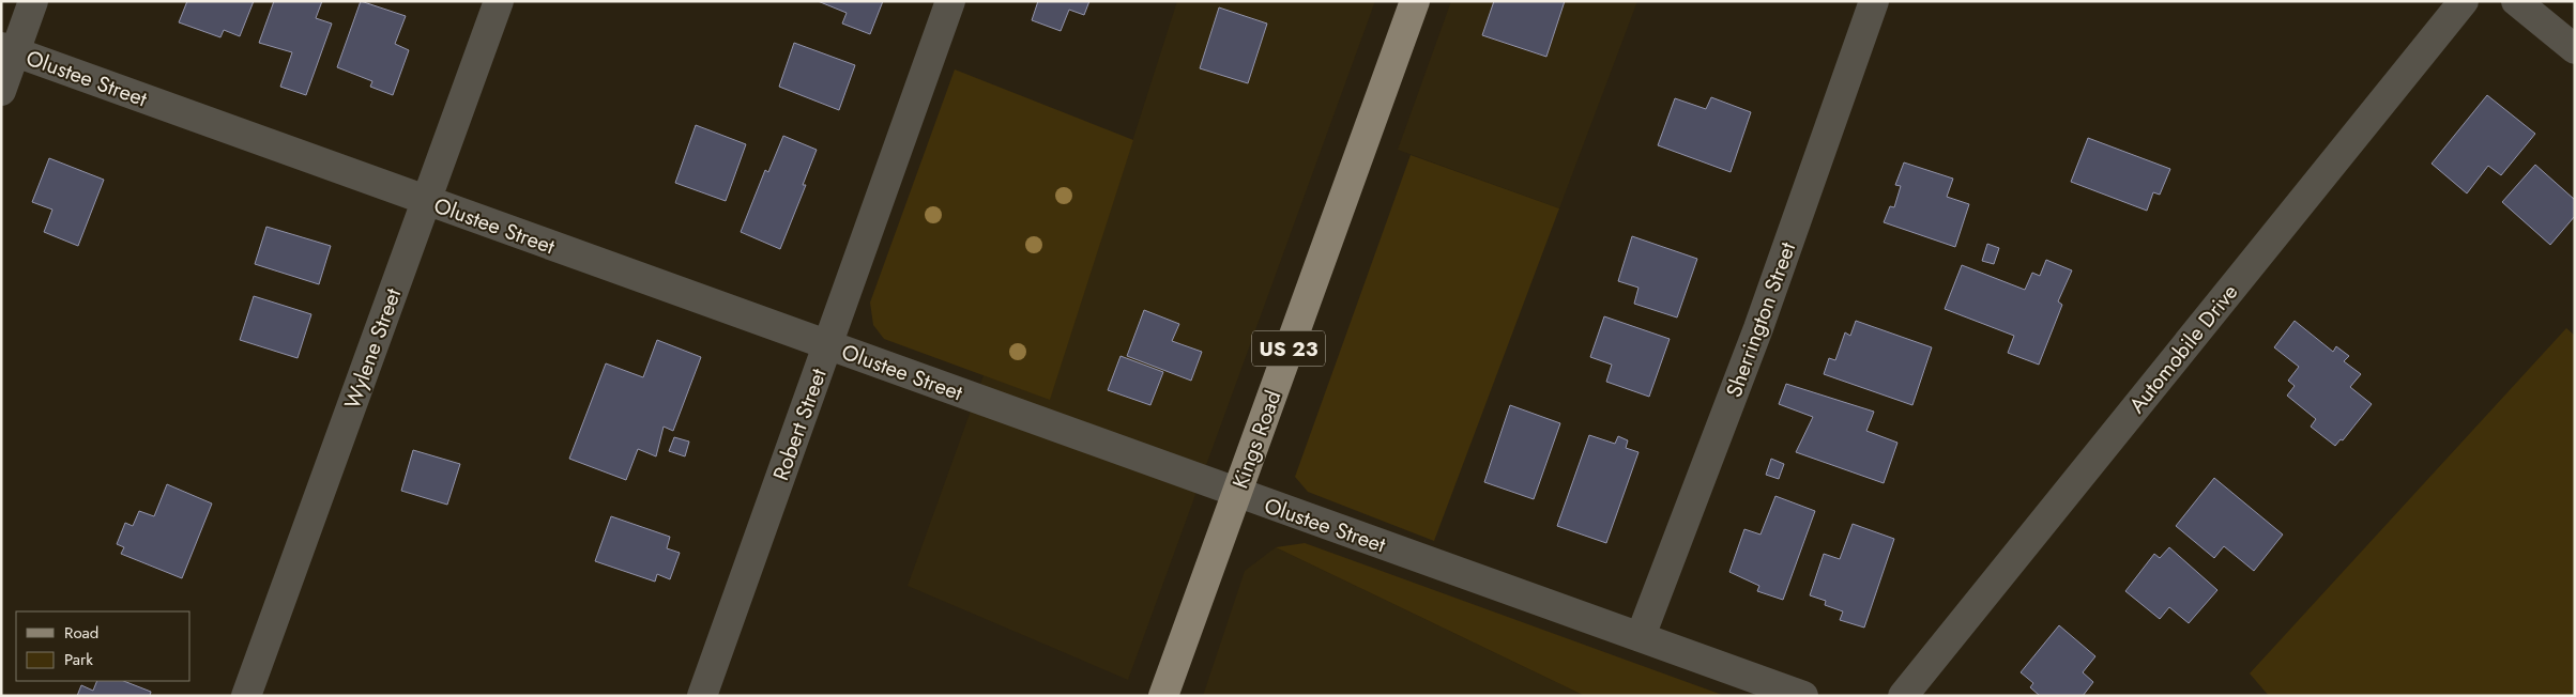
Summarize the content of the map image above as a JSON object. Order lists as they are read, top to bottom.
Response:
{
  "streets": {
    "main road": ["US 23", "Kings Road"],
    "street": [
      "Olustee Street",
      "Sherrington Street",
      "Wylene Street",
      "Automobile Drive",
      "Robert Street"
    ]
  },
  "crossings": [
    ["Olustee Street", "Sherrington Street"],
    ["Olustee Street", "Wylene Street"],
    ["Olustee Street", "Robert Street"],
    ["Olustee Street", "Kings Road"]
  ],
  "legend": ["Road", "Park"]
}
